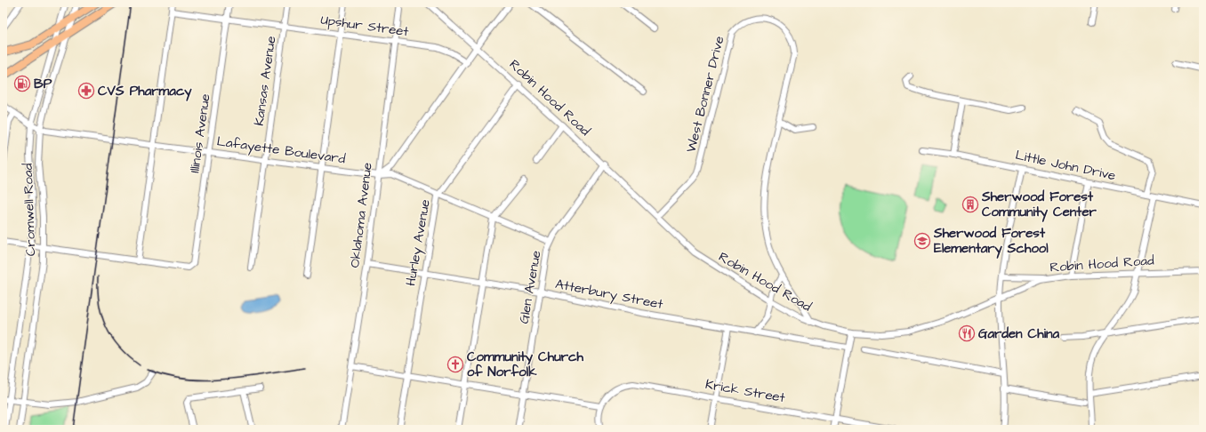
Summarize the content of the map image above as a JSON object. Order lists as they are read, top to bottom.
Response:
{
  "streets": {
    "street": [
      "Upshur Street",
      "Kansas Avenue",
      "West Bonner Drive",
      "Robin Hood Road",
      "Illinois Avenue",
      "Lafayette Boulevard",
      "Little John Drive",
      "Cromwell Road",
      "Oklahoma Avenue",
      "Hurley Avenue",
      "Glen Avenue",
      "Atterbury Street",
      "Krick Street"
    ]
  },
  "crossings": [
    ["Upshur Street", "Kansas Avenue"],
    ["Upshur Street", "Illinois Avenue"],
    ["Upshur Street", "Oklahoma Avenue"],
    ["Kansas Avenue", "Lafayette Boulevard"],
    ["West Bonner Drive", "Robin Hood Road"],
    ["Robin Hood Road", "Hurley Avenue"],
    ["Robin Hood Road", "Glen Avenue"],
    ["Illinois Avenue", "Lafayette Boulevard"],
    ["Lafayette Boulevard", "Cromwell Road"],
    ["Lafayette Boulevard", "Oklahoma Avenue"],
    ["Lafayette Boulevard", "Hurley Avenue"],
    ["Lafayette Boulevard", "Glen Avenue"],
    ["Oklahoma Avenue", "Atterbury Street"],
    ["Hurley Avenue", "Atterbury Street"],
    ["Glen Avenue", "Atterbury Street"]
  ],
  "places": {
    "fuel station": ["BP"],
    "pharmacy": ["CVS Pharmacy"],
    "building": ["Sherwood Forest Community Center"],
    "school or university": ["Sherwood Forest Elementary School"],
    "restaurant": ["Garden China"],
    "church": ["Community Church of Norfolk"]
  }
}
